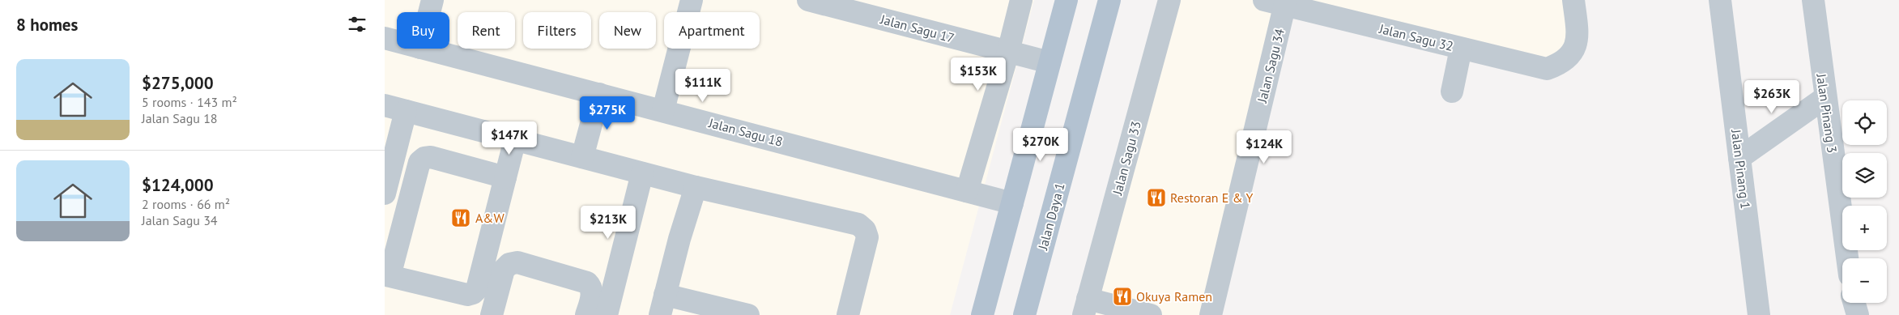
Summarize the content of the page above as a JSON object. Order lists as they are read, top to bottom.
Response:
{
  "streets": {
    "main road": ["Jalan Daya 1"],
    "street": [
      "Jalan Sagu 17",
      "Jalan Sagu 32",
      "Jalan Sagu 34",
      "Jalan Pinang 3",
      "Jalan Sagu 18",
      "Jalan Sagu 33",
      "Jalan Pinang 1"
    ]
  },
  "crossings": [
    ["Jalan Sagu 32", "Jalan Sagu 34"]
  ],
  "places": {
    "restaurant": ["Restoran E & Y", "A&W", "Okuya Ramen"]
  },
  "page": {
    "heading": "8 homes",
    "chip": [
      "Buy",
      "Rent",
      "Filters",
      "New",
      "Apartment"
    ],
    "list": [
      {
        "name": "$275,000",
        "note": "5 rooms · 143 m² · Jalan Sagu 18"
      },
      {
        "name": "$124,000",
        "note": "2 rooms · 66 m² · Jalan Sagu 34"
      }
    ],
    "price": [
      "$153K",
      "$111K",
      "$263K",
      "$275K",
      "$147K",
      "$270K",
      "$124K",
      "$213K"
    ],
    "map_buttons": ["+", "−"]
  }
}
